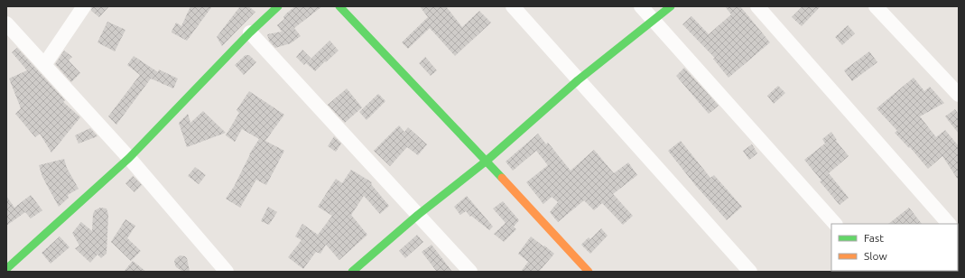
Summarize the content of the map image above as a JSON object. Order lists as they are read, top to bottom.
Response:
{
  "legend": ["Fast", "Slow"]
}
